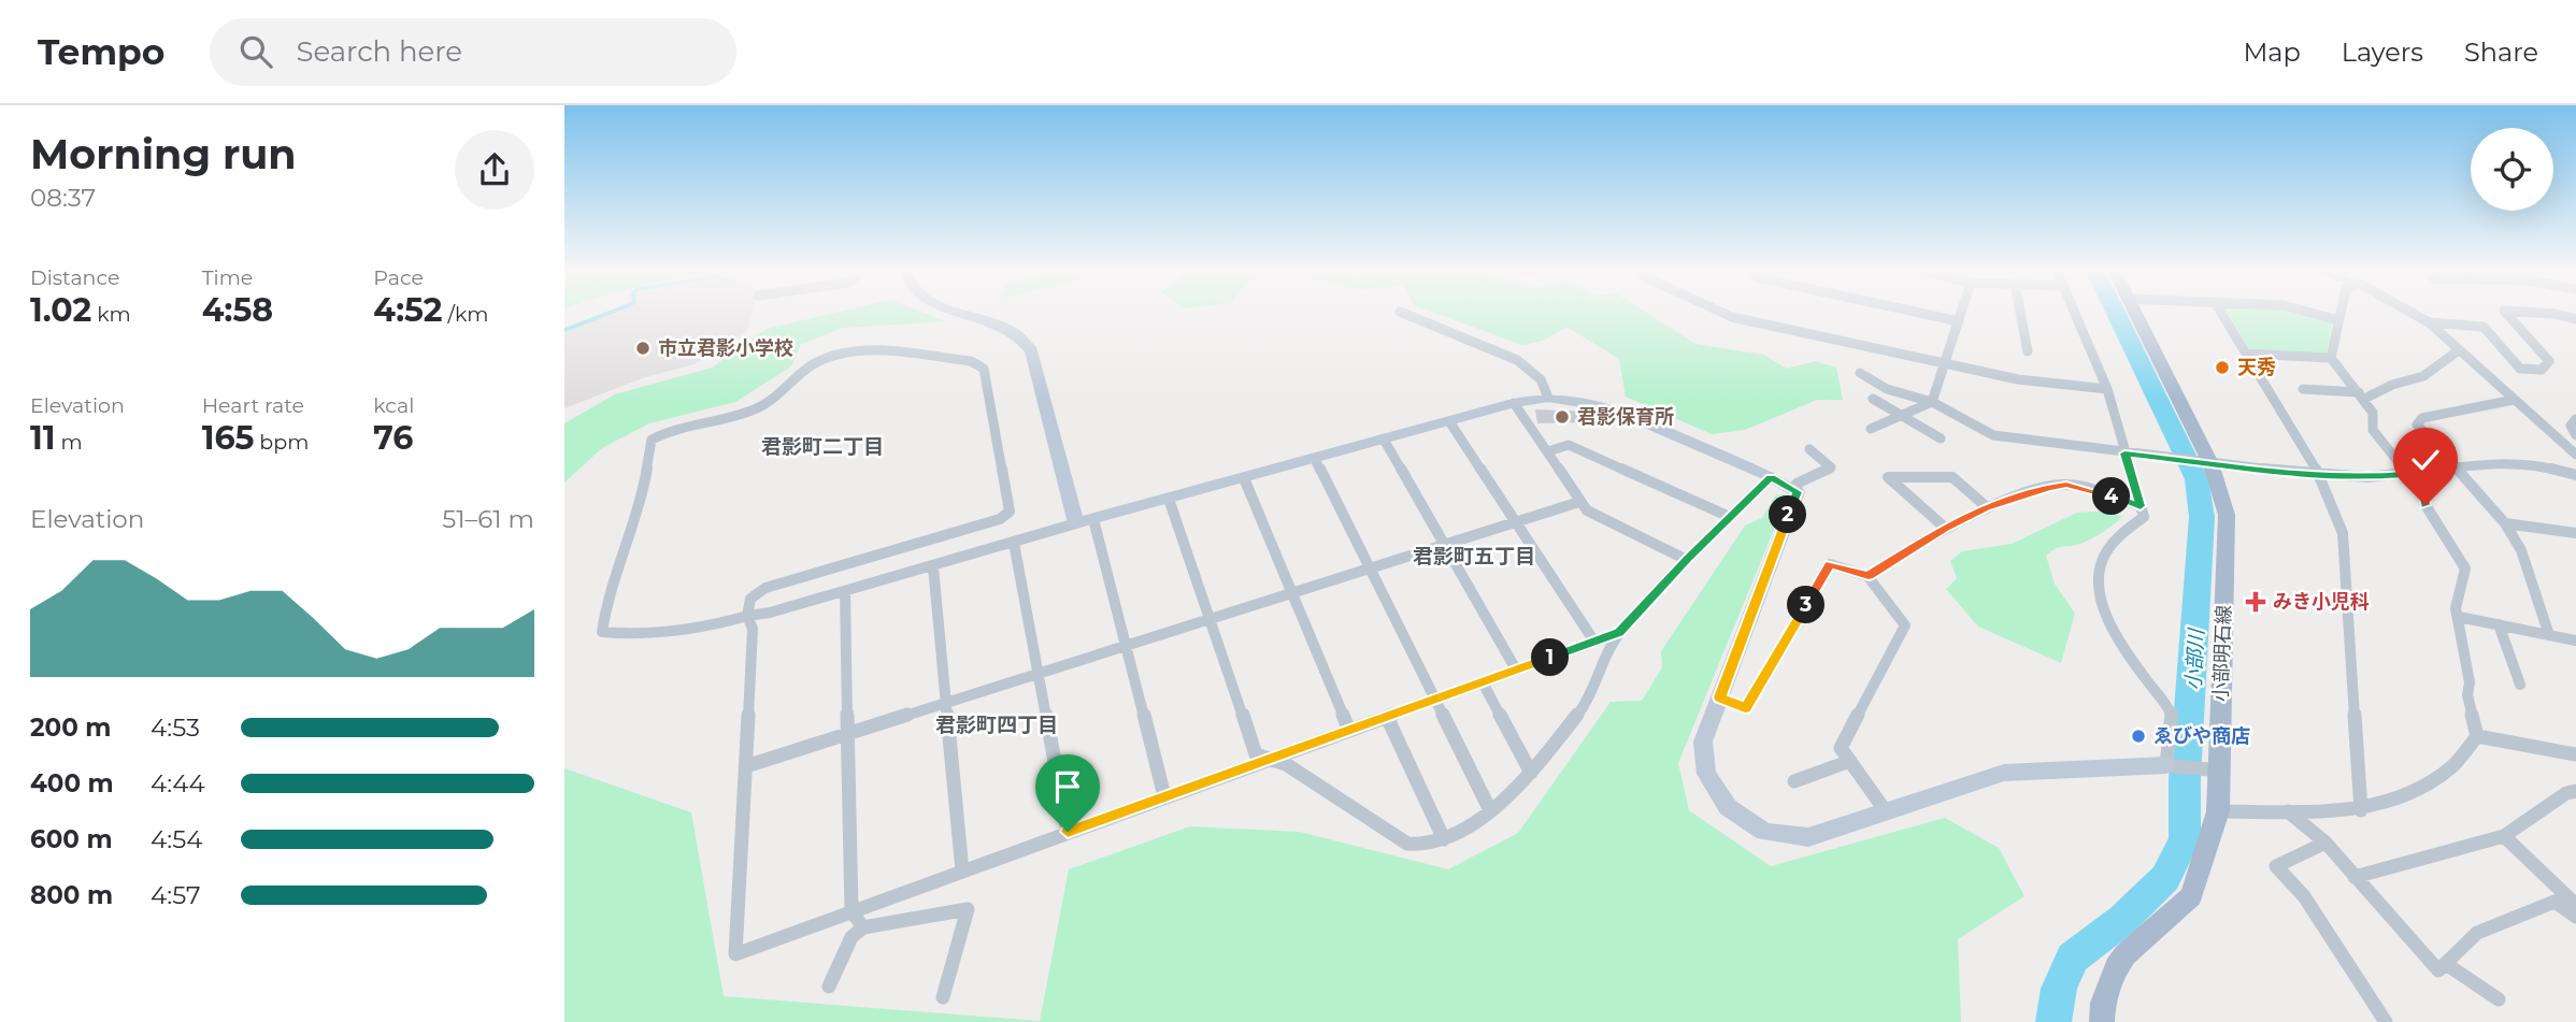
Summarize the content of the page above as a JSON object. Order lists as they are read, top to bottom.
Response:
{
  "streets": {
    "main road": ["小部明石線"]
  },
  "districts": ["君影町二丁目", "君影町五丁目", "君影町四丁目"],
  "water": ["小部川"],
  "places": {
    "other": [
      "市立君影小学校",
      "天秀",
      "君影保育所",
      "ゑびや商店"
    ],
    "health": ["みき小児科"]
  },
  "page": {
    "header": "Tempo",
    "search": "Search here",
    "nav": ["Map", "Layers", "Share"],
    "heading": ["Morning run", "08:37"],
    "stats": [
      ["Distance", "1.02 km"],
      ["Time", "4:58"],
      ["Pace", "4:52 /km"],
      ["Elevation", "11 m"],
      ["Heart rate", "165 bpm"],
      ["kcal", "76"]
    ],
    "pins": [
      "4",
      "2",
      "3",
      "1"
    ],
    "chart": ["Elevation", "51–61 m"],
    "list": [
      {
        "name": "200 m",
        "note": "4:53"
      },
      {
        "name": "400 m",
        "note": "4:44"
      },
      {
        "name": "600 m",
        "note": "4:54"
      },
      {
        "name": "800 m",
        "note": "4:57"
      }
    ]
  }
}
